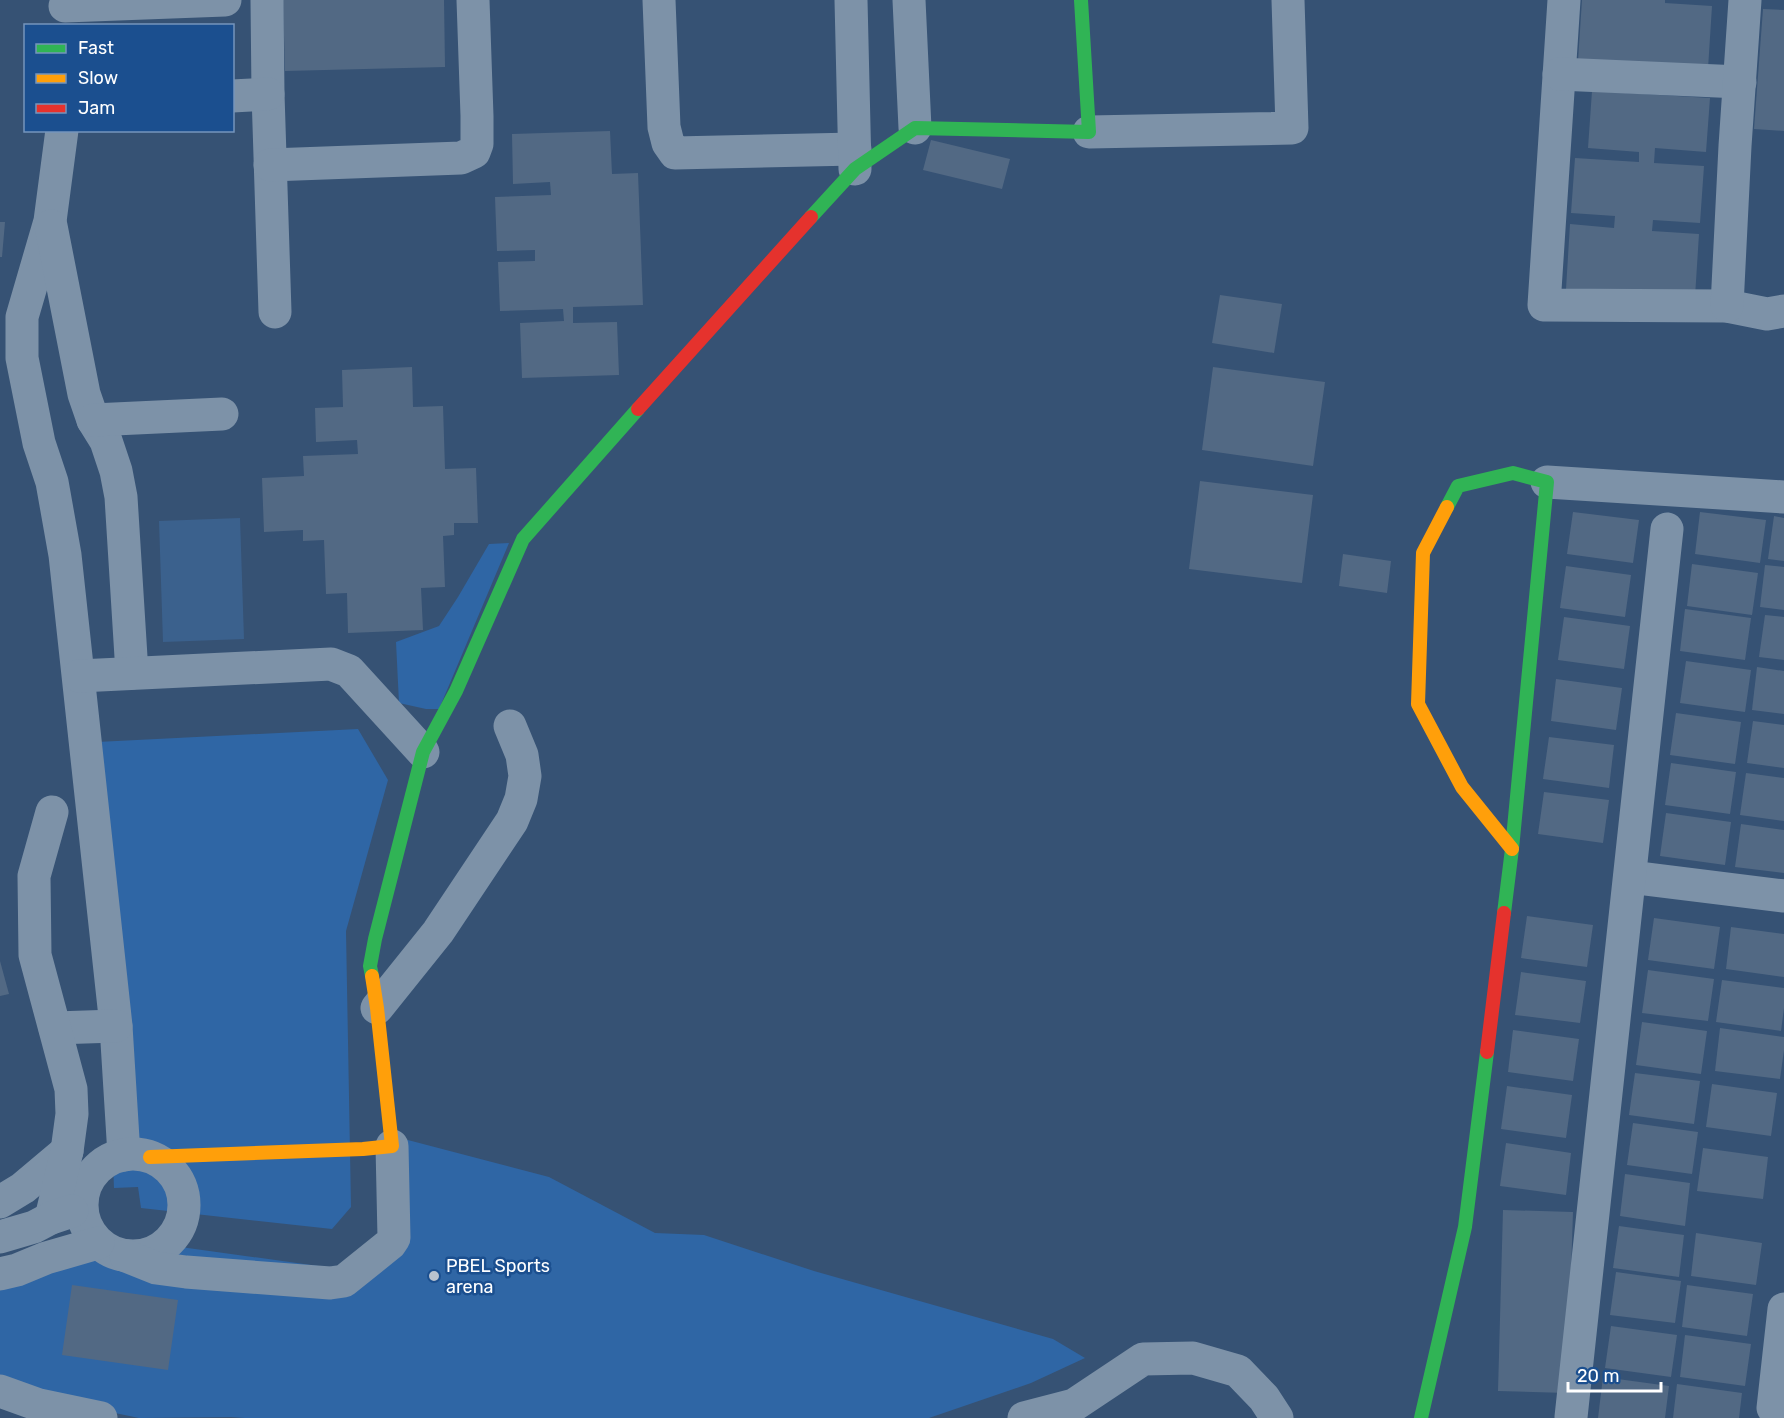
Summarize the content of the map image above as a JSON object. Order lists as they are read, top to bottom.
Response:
{
  "places": ["PBEL Sports arena"],
  "legend": ["Fast", "Slow", "Jam"],
  "scale_bar": "20 m"
}
